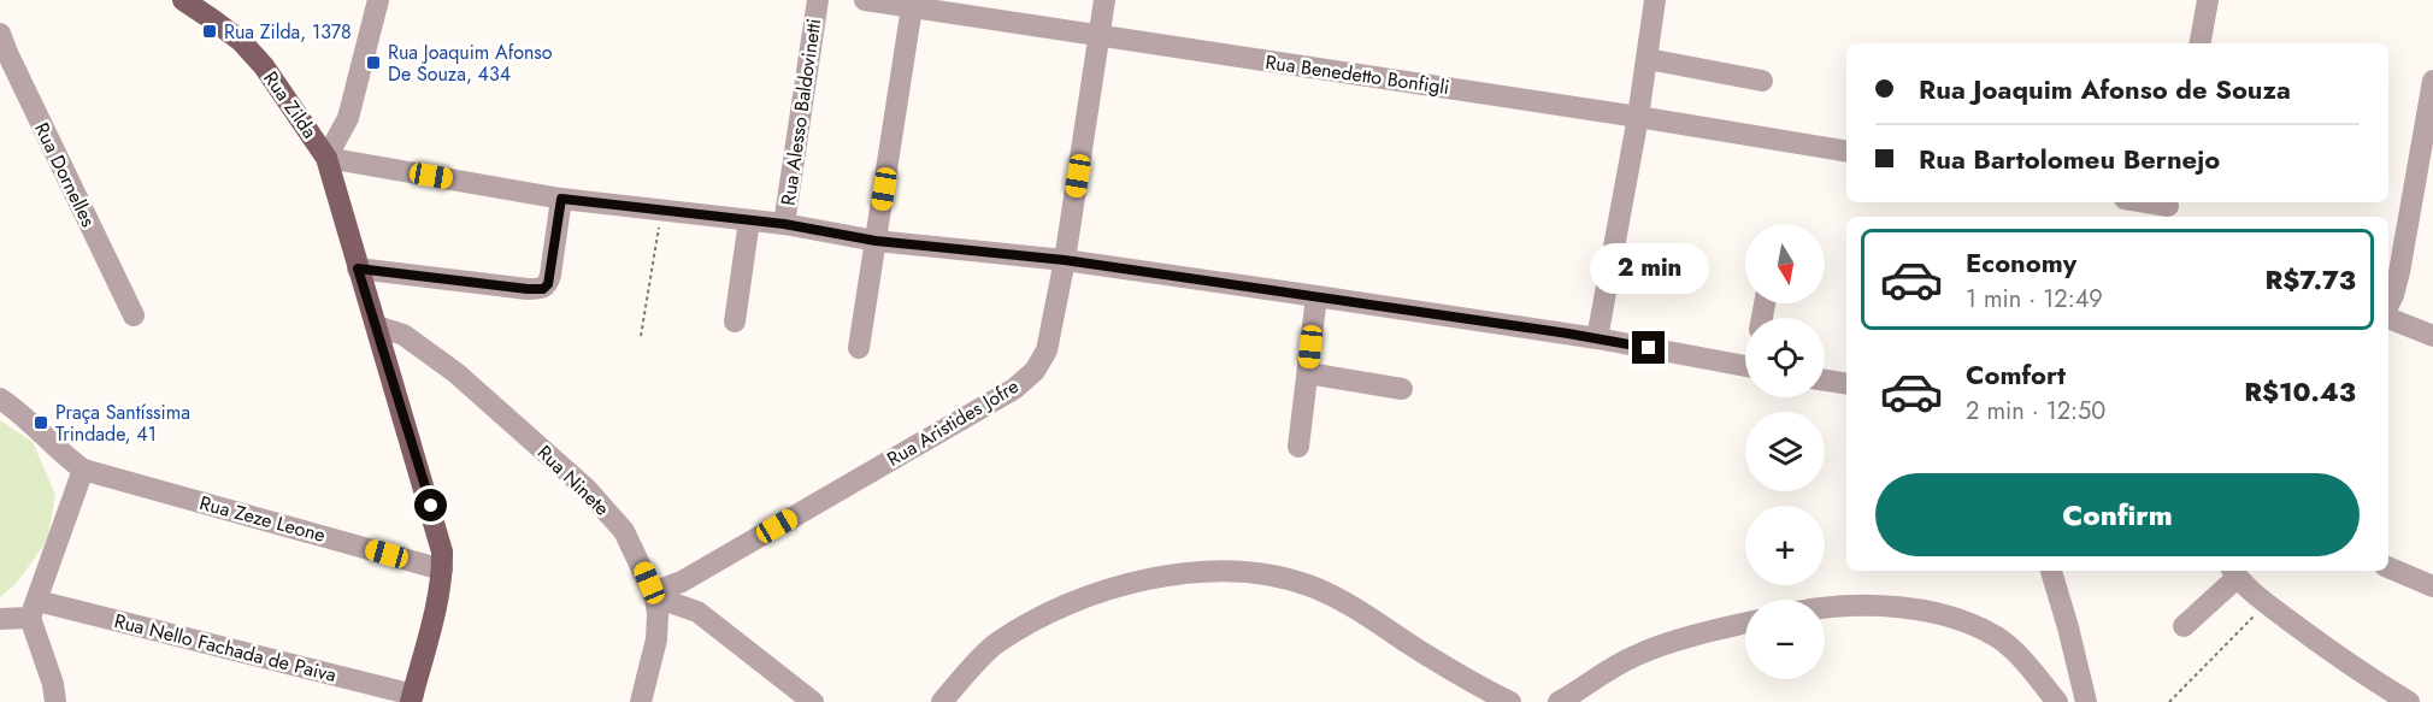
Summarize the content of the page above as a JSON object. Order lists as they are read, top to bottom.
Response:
{
  "streets": {
    "main road": ["Rua Zilda"],
    "street": [
      "Rua Benedetto Bonfigli",
      "Rua Alesso Baldovinetti",
      "Rua Dornelles",
      "Rua Aristides Jofre",
      "Rua Ninete",
      "Rua Zeze Leone",
      "Rua Nello Fachada de Paiva"
    ]
  },
  "crossings": [
    ["Rua Benedetto Bonfigli", "Rua Aristides Jofre"],
    ["Rua Zilda", "Rua Ninete"],
    ["Rua Zilda", "Rua Zeze Leone"],
    ["Rua Zilda", "Rua Nello Fachada de Paiva"],
    ["Rua Aristides Jofre", "Rua Ninete"]
  ],
  "places": {
    "transit": ["Rua Zilda, 1378", "Rua Joaquim Afonso De Souza, 434", "Praça Santíssima Trindade, 41"]
  },
  "north": "bottom",
  "page": {
    "banner": ["Rua Joaquim Afonso de Souza", "Rua Bartolomeu Bernejo"],
    "map_buttons": ["+", "−"],
    "list": [
      {
        "name": "Economy",
        "note": "1 min · 12:49",
        "value": "R$7.73"
      },
      {
        "name": "Comfort",
        "note": "2 min · 12:50",
        "value": "R$10.43"
      }
    ],
    "bubble": "2 min",
    "buttons": "Confirm"
  }
}
